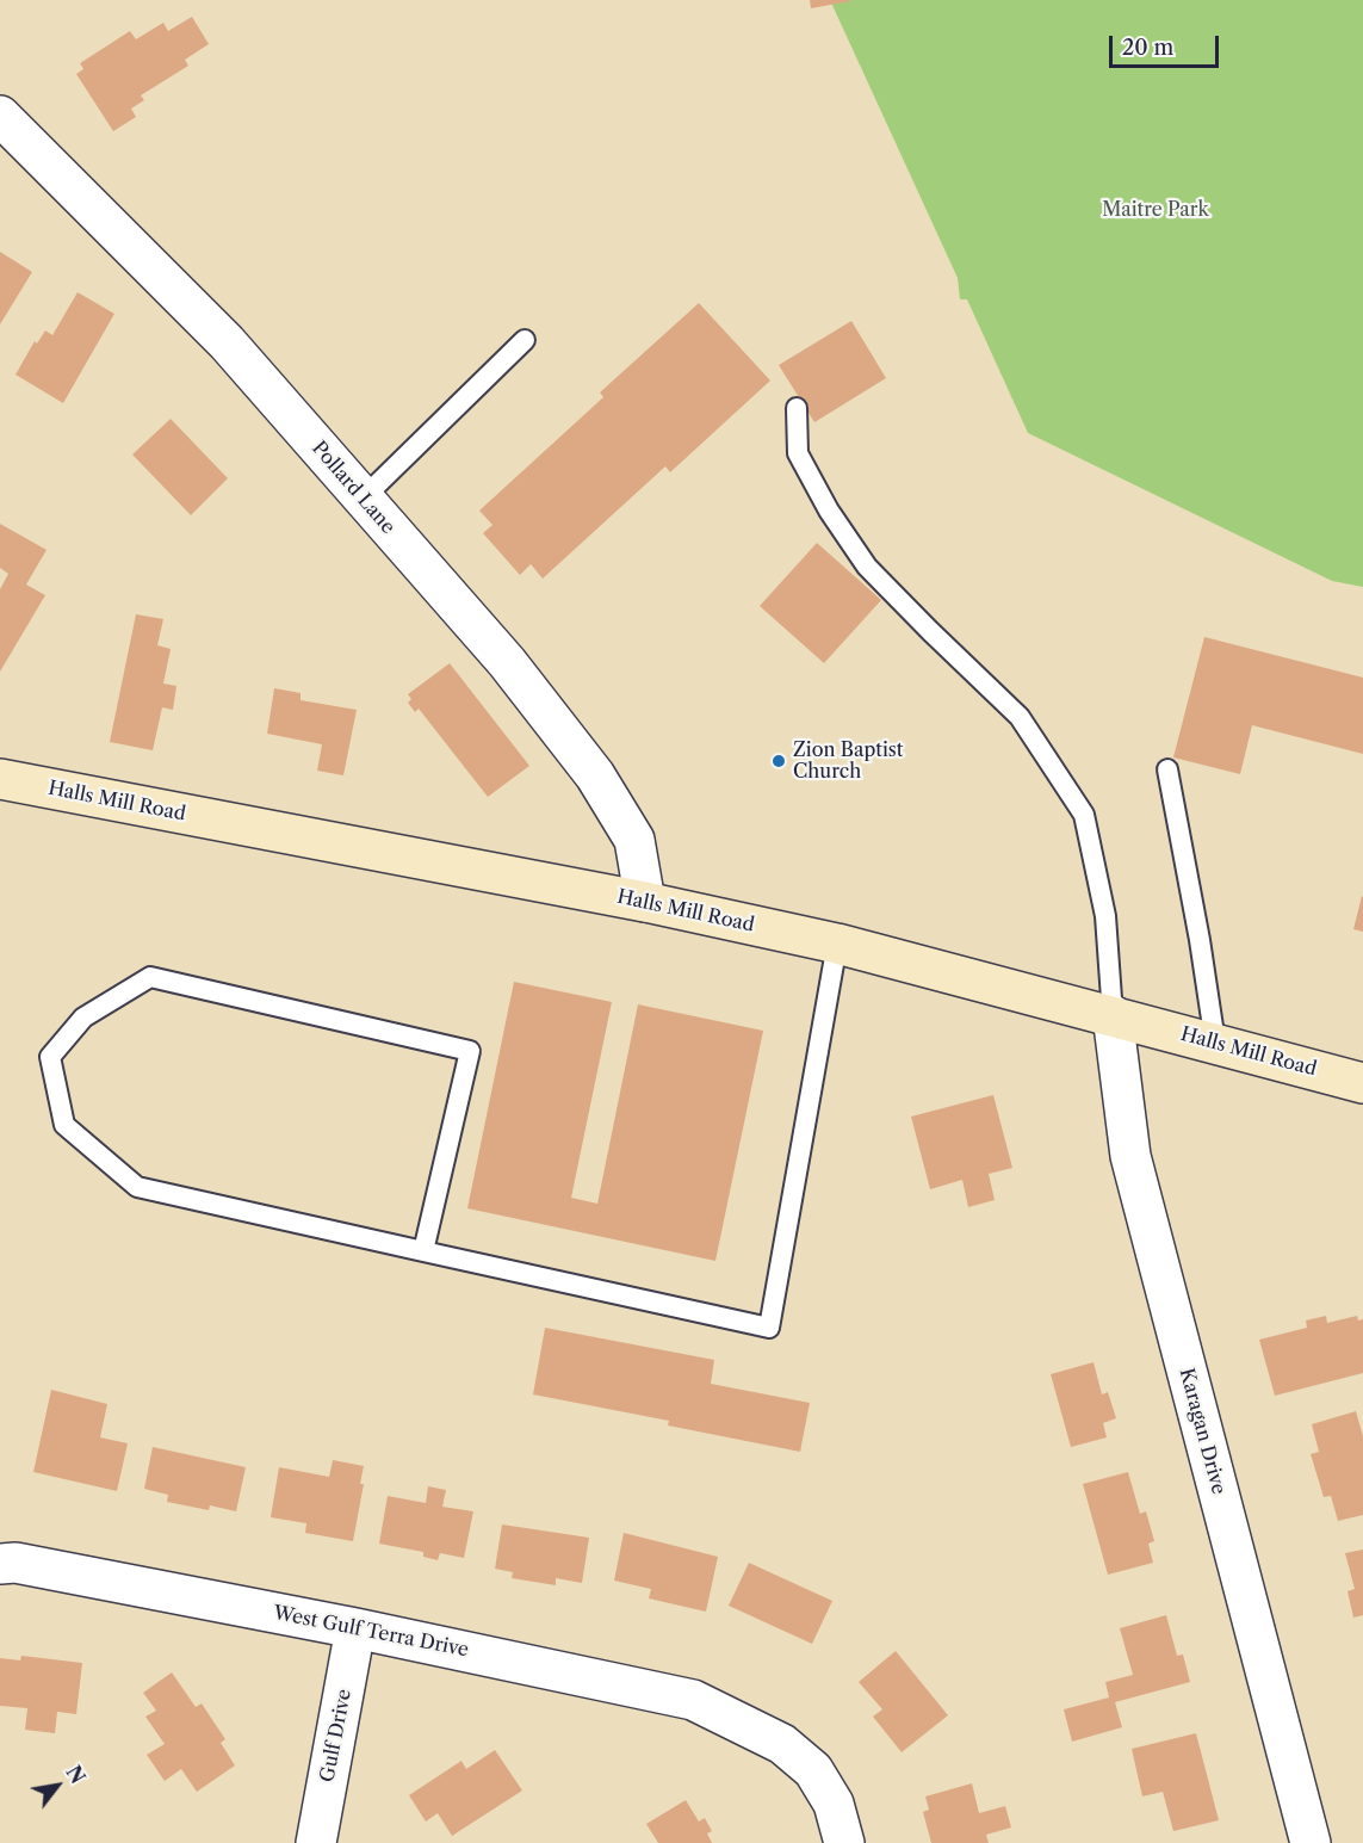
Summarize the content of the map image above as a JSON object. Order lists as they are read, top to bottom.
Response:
{
  "streets": {
    "street": [
      "Pollard Lane",
      "Halls Mill Road",
      "Karagan Drive",
      "West Gulf Terra Drive",
      "Gulf Drive"
    ]
  },
  "crossings": [
    ["Pollard Lane", "Halls Mill Road"],
    ["Halls Mill Road", "Karagan Drive"],
    ["West Gulf Terra Drive", "Gulf Drive"]
  ],
  "parks": ["Maitre Park"],
  "places": ["Zion Baptist Church"],
  "scale_bar": "20 m",
  "north": "top right"
}
